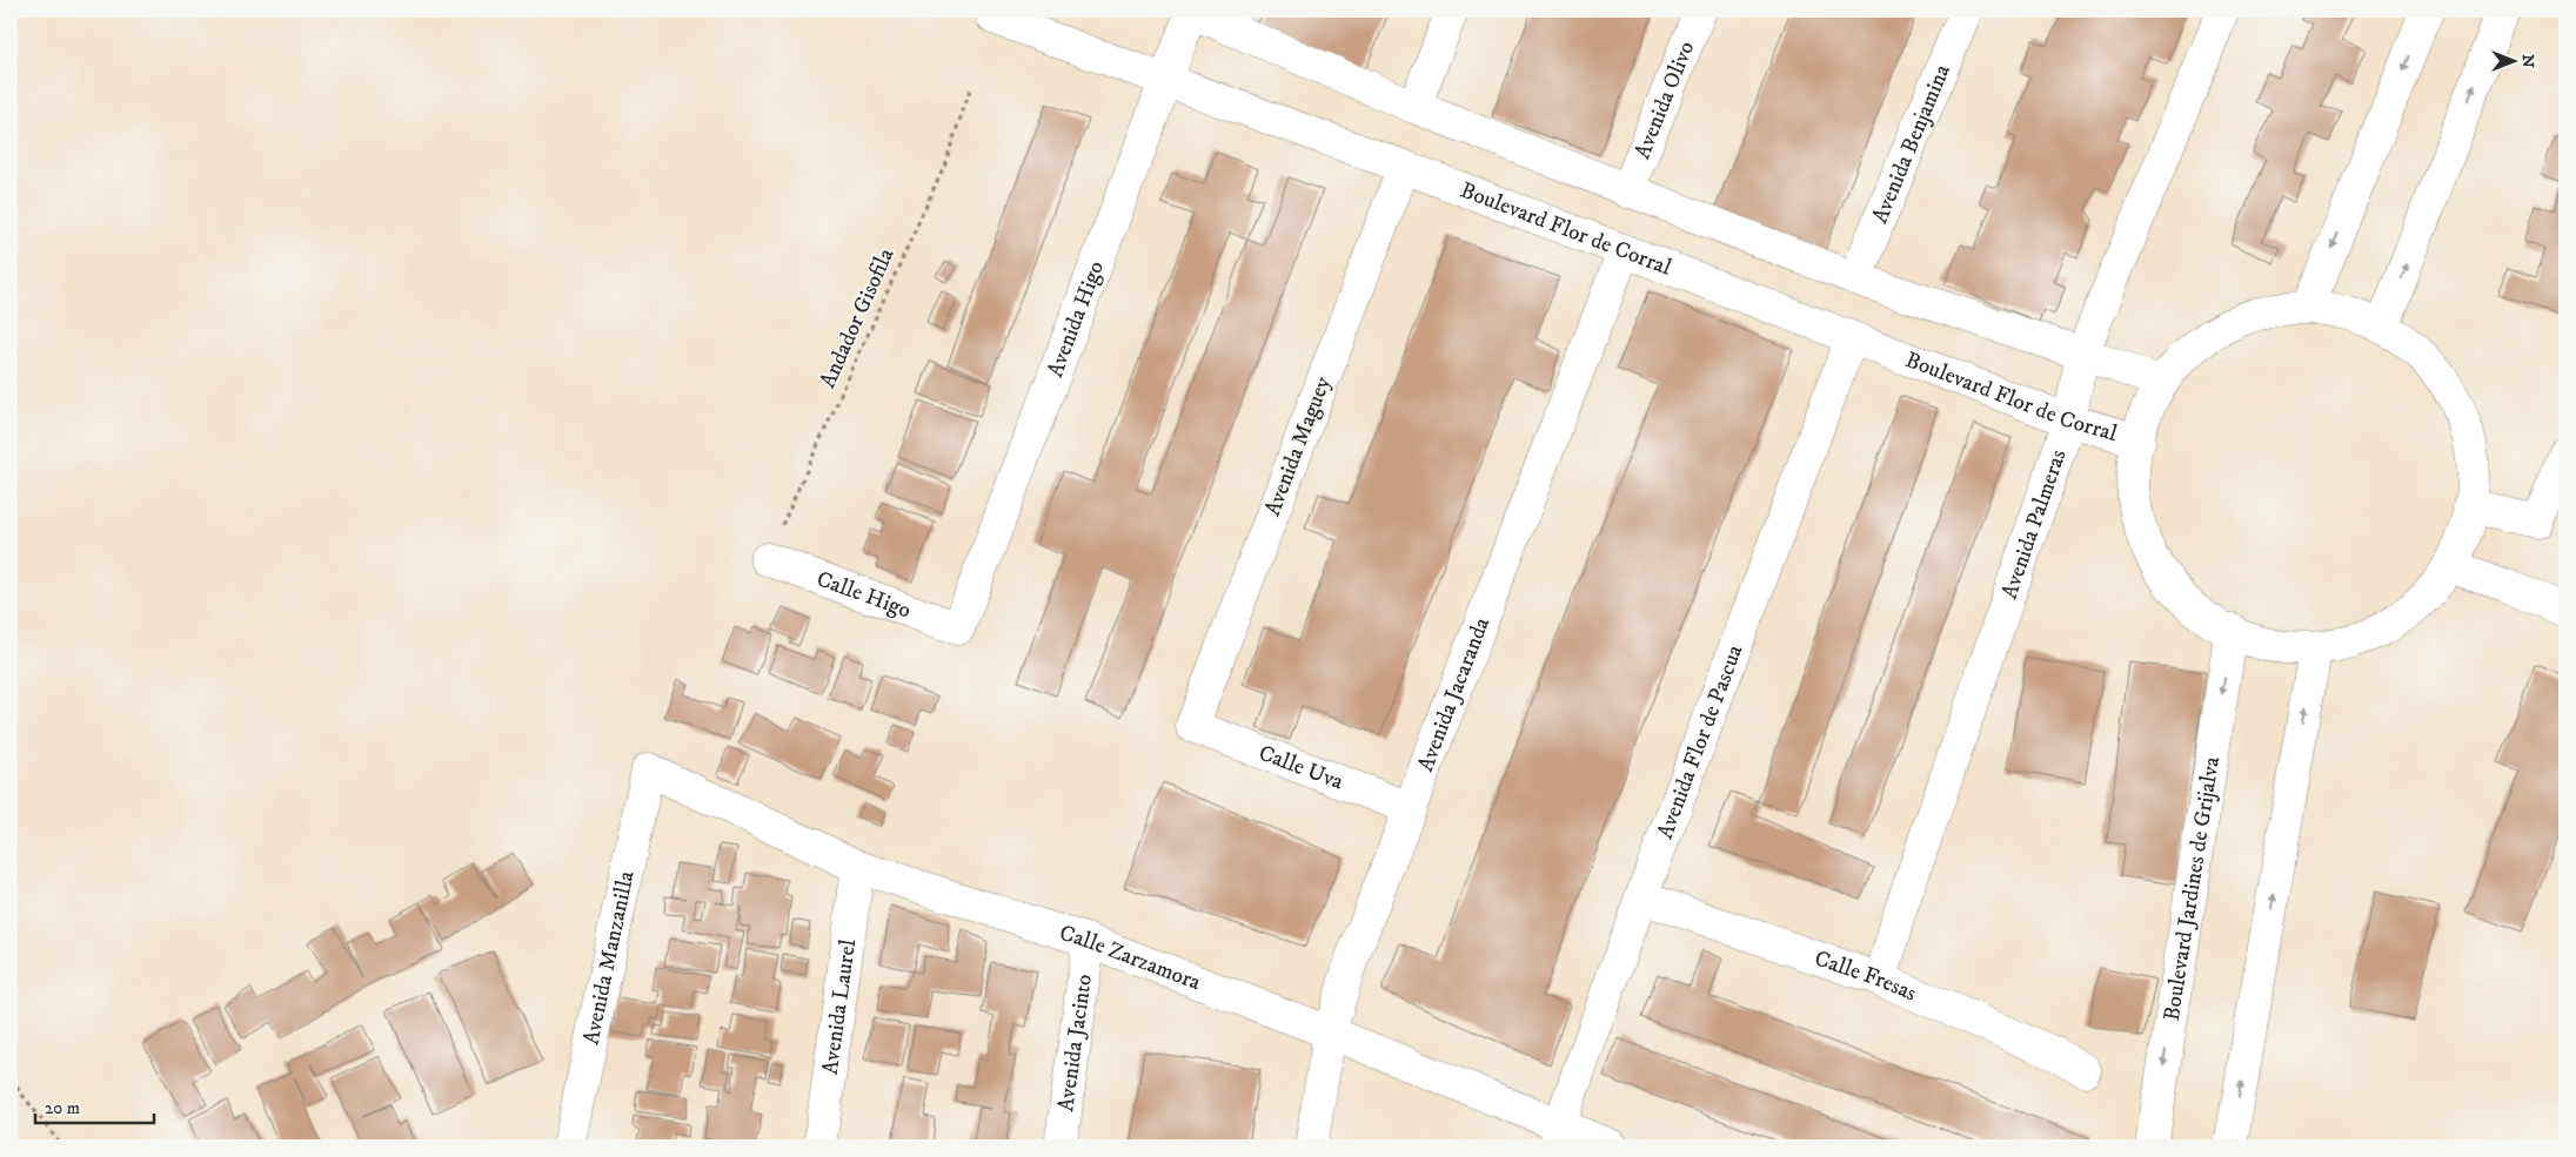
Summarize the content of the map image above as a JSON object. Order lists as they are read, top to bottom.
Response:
{
  "streets": {
    "street": [
      "Avenida Olivo",
      "Avenida Benjamina",
      "Boulevard Flor de Corral",
      "Avenida Higo",
      "Avenida Maguey",
      "Avenida Palmeras",
      "Calle Higo",
      "Avenida Jacaranda",
      "Avenida Flor de Pascua",
      "Calle Uva",
      "Boulevard Jardines de Grijalva",
      "Calle Zarzamora",
      "Avenida Manzanilla",
      "Calle Fresas",
      "Avenida Laurel",
      "Avenida Jacinto"
    ],
    "path": ["Andador Gisofila"]
  },
  "crossings": [
    ["Boulevard Flor de Corral", "Avenida Higo"],
    ["Boulevard Flor de Corral", "Avenida Maguey"],
    ["Boulevard Flor de Corral", "Avenida Palmeras"],
    ["Boulevard Flor de Corral", "Avenida Jacaranda"],
    ["Boulevard Flor de Corral", "Avenida Flor de Pascua"],
    ["Andador Gisofila", "Calle Higo"],
    ["Avenida Higo", "Calle Higo"],
    ["Avenida Maguey", "Calle Uva"],
    ["Avenida Palmeras", "Calle Fresas"],
    ["Avenida Jacaranda", "Calle Uva"],
    ["Avenida Jacaranda", "Calle Zarzamora"],
    ["Avenida Flor de Pascua", "Calle Zarzamora"],
    ["Avenida Flor de Pascua", "Calle Fresas"],
    ["Calle Zarzamora", "Avenida Manzanilla"],
    ["Calle Zarzamora", "Avenida Laurel"],
    ["Calle Zarzamora", "Avenida Jacinto"]
  ],
  "scale_bar": "20 m",
  "north": "right"
}
